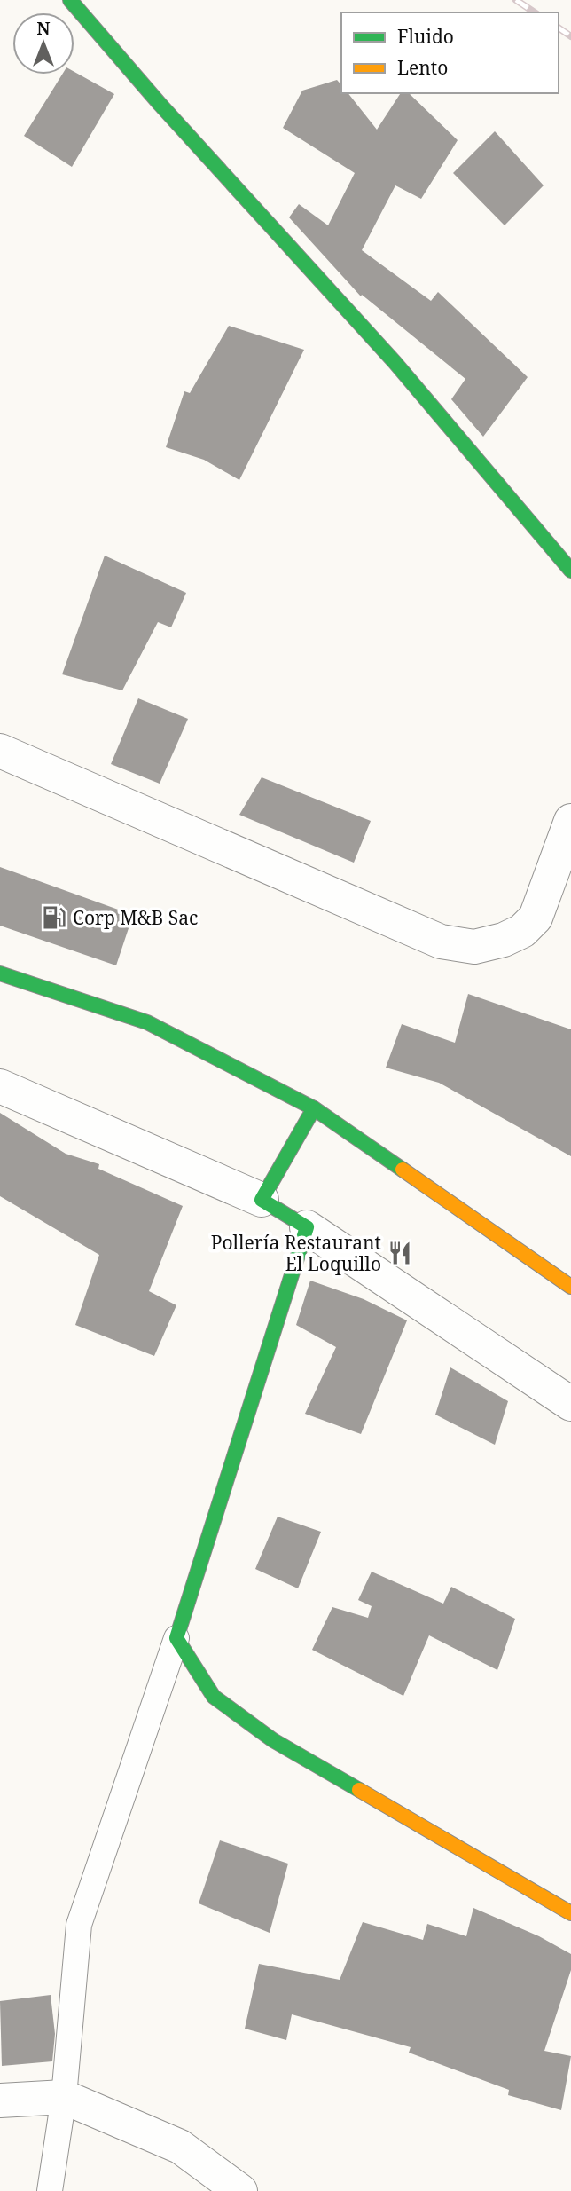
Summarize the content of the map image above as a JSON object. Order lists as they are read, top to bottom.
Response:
{
  "places": {
    "fuel station": ["Corp M&B Sac"],
    "restaurant": ["Pollería Restaurant El Loquillo"]
  },
  "legend": ["Fluido", "Lento"],
  "north": "top"
}
